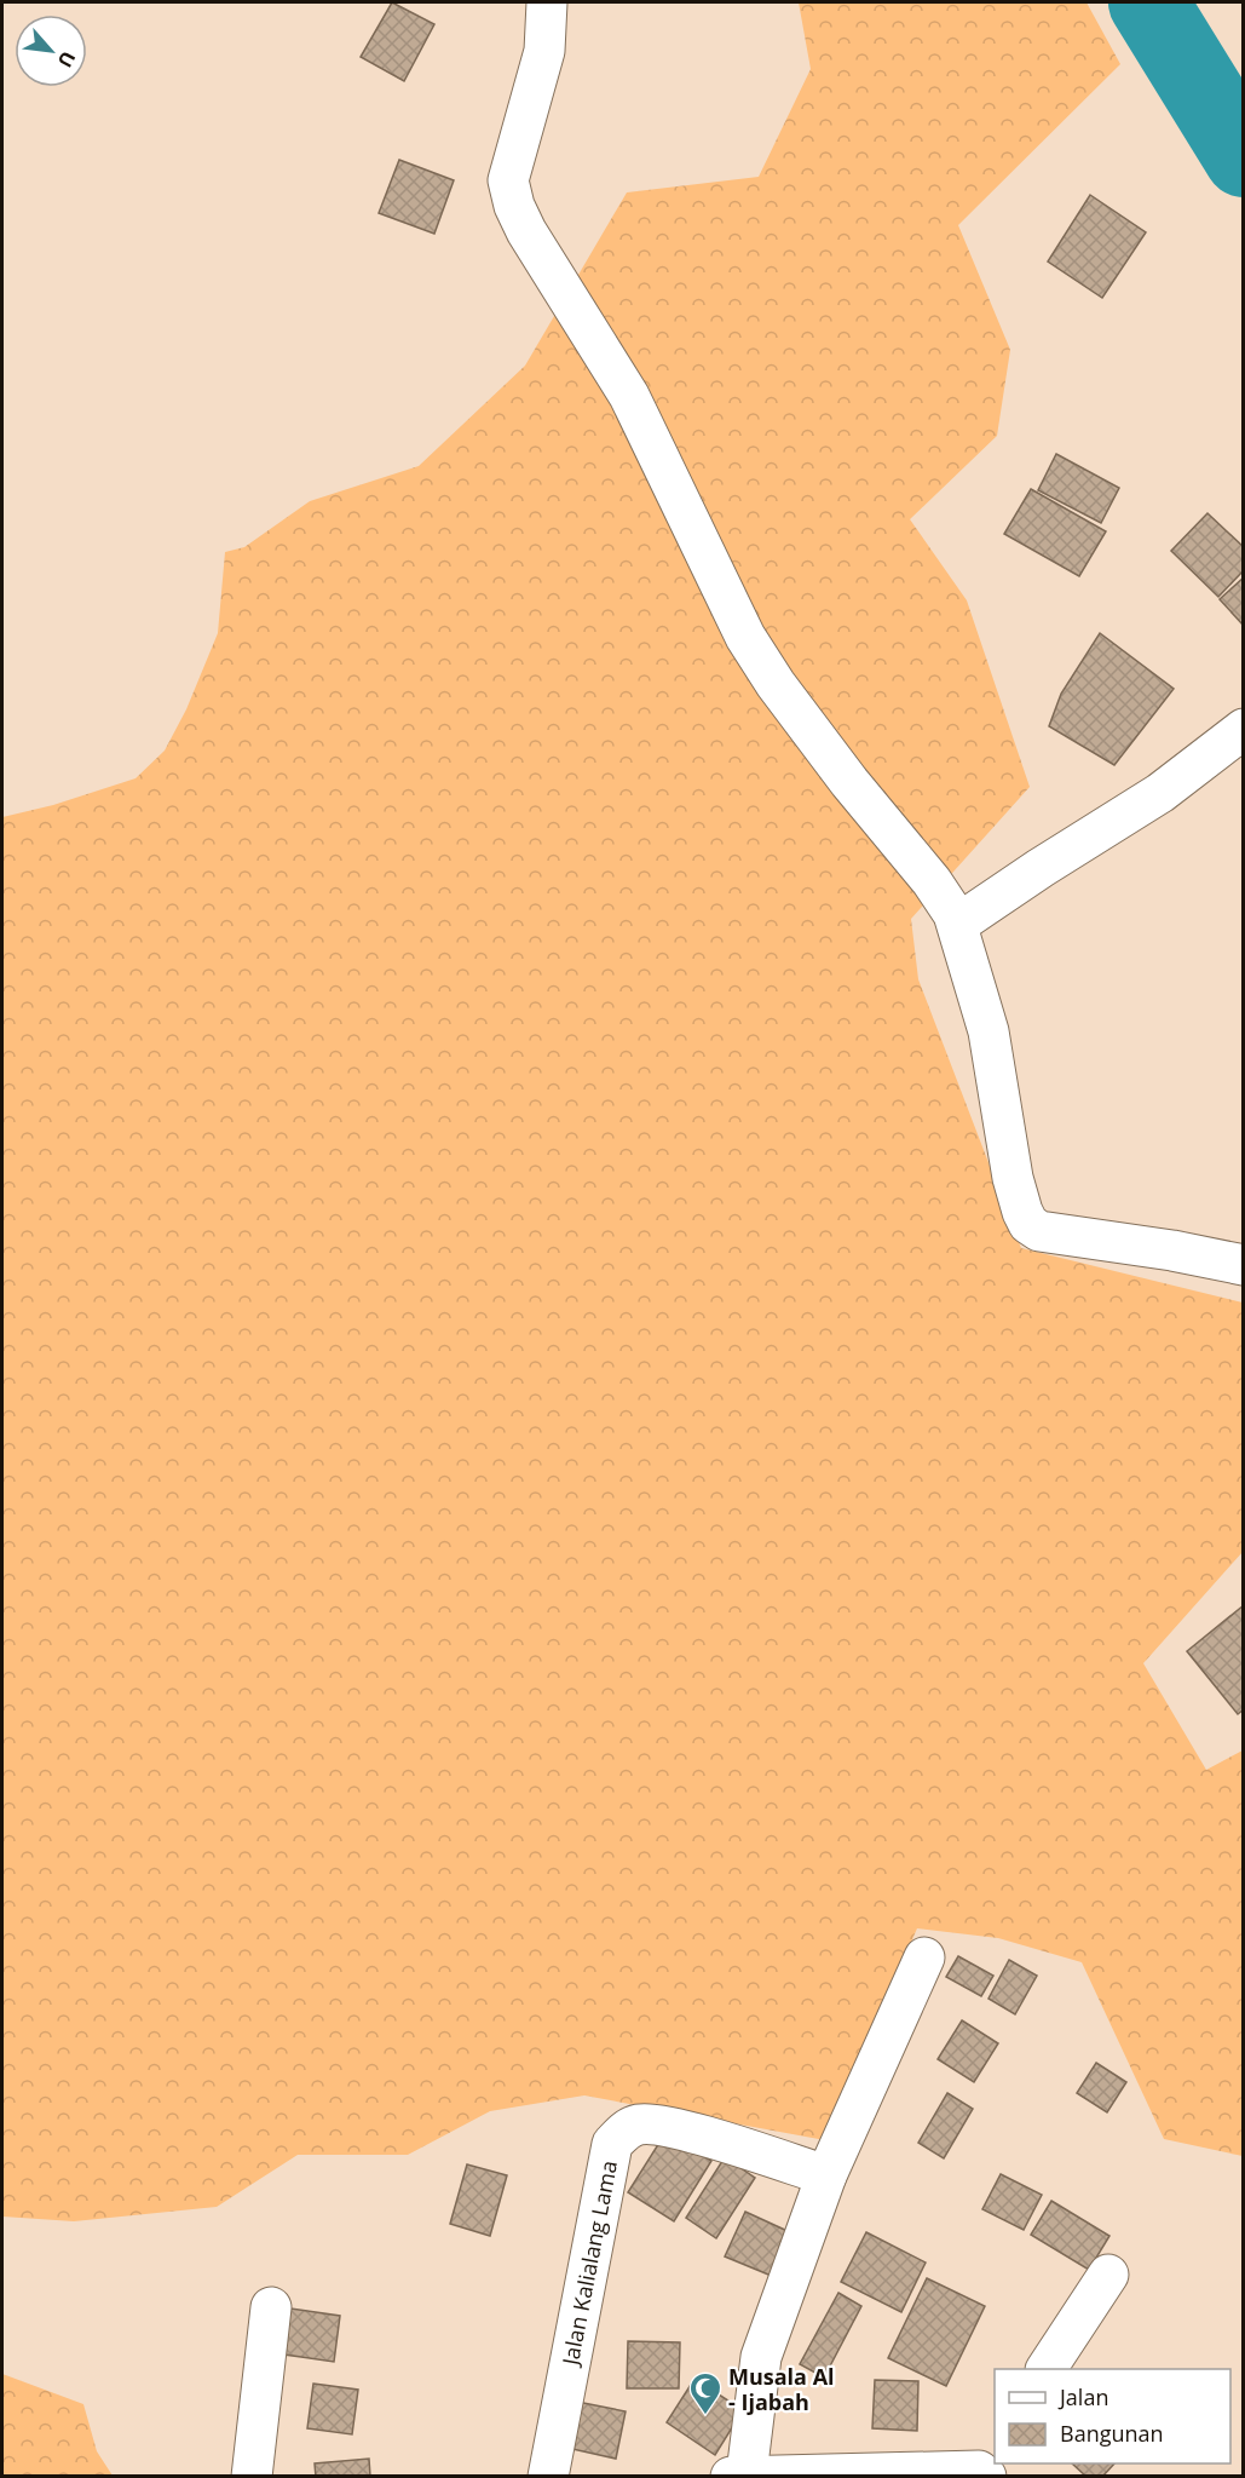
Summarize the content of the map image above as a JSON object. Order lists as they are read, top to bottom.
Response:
{
  "streets": {
    "street": ["Jalan Kalialang Lama"]
  },
  "places": {
    "mosque": ["Musala Al - Ijabah"]
  },
  "legend": ["Jalan", "Bangunan"],
  "north": "bottom right"
}
